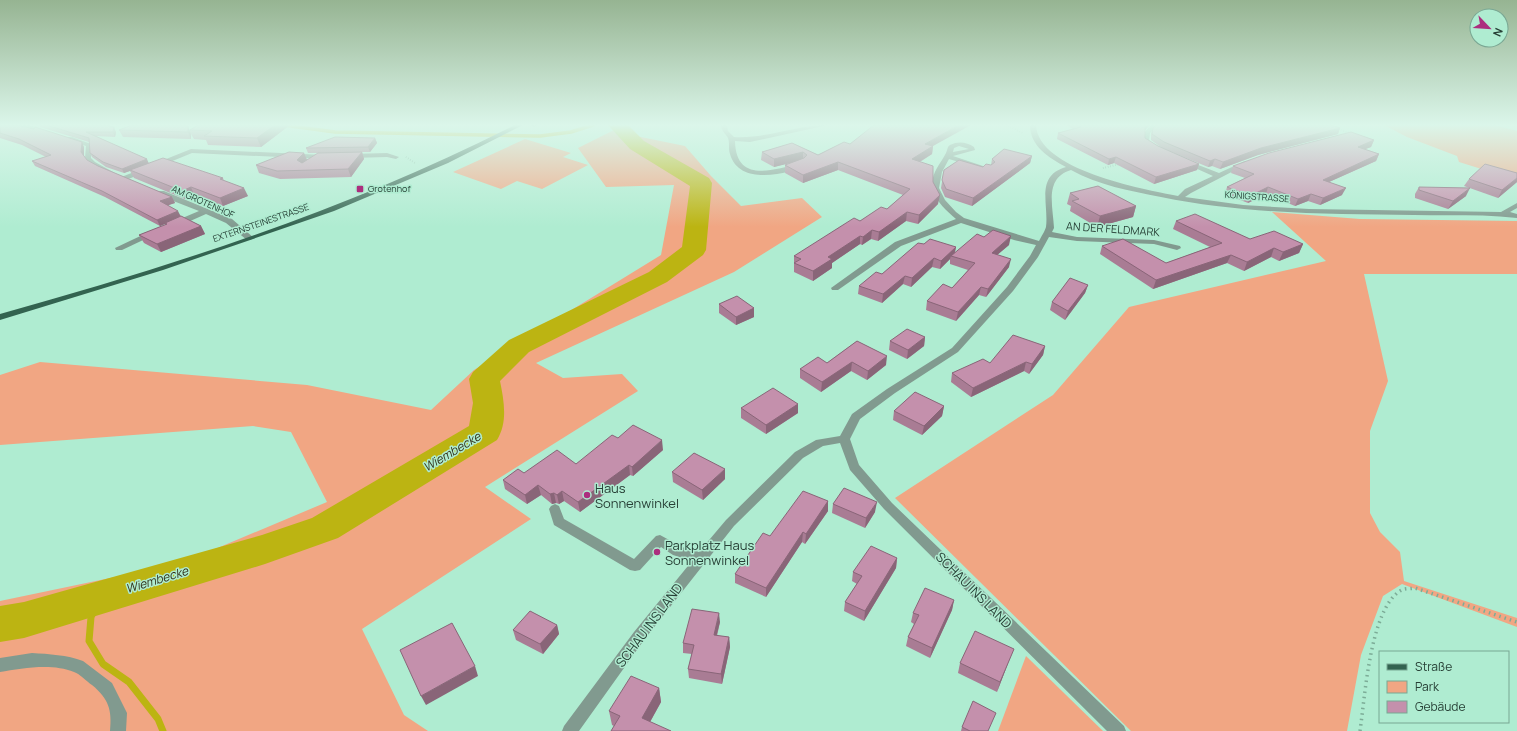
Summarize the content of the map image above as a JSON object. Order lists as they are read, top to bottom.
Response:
{
  "streets": {
    "main road": ["EXTERNSTEINESTRASSE"],
    "street": [
      "KÖNIGSTRASSE",
      "AM GROTENHOF",
      "AN DER FELDMARK",
      "SCHAU INS LAND"
    ]
  },
  "crossings": [
    ["AM GROTENHOF", "EXTERNSTEINESTRASSE"]
  ],
  "water": ["Wiembecke"],
  "places": {
    "transit": ["Grotenhof"],
    "other": ["Haus Sonnenwinkel", "Parkplatz Haus Sonnenwinkel"]
  },
  "legend": ["Straße", "Park", "Gebäude"],
  "north": "bottom right"
}
